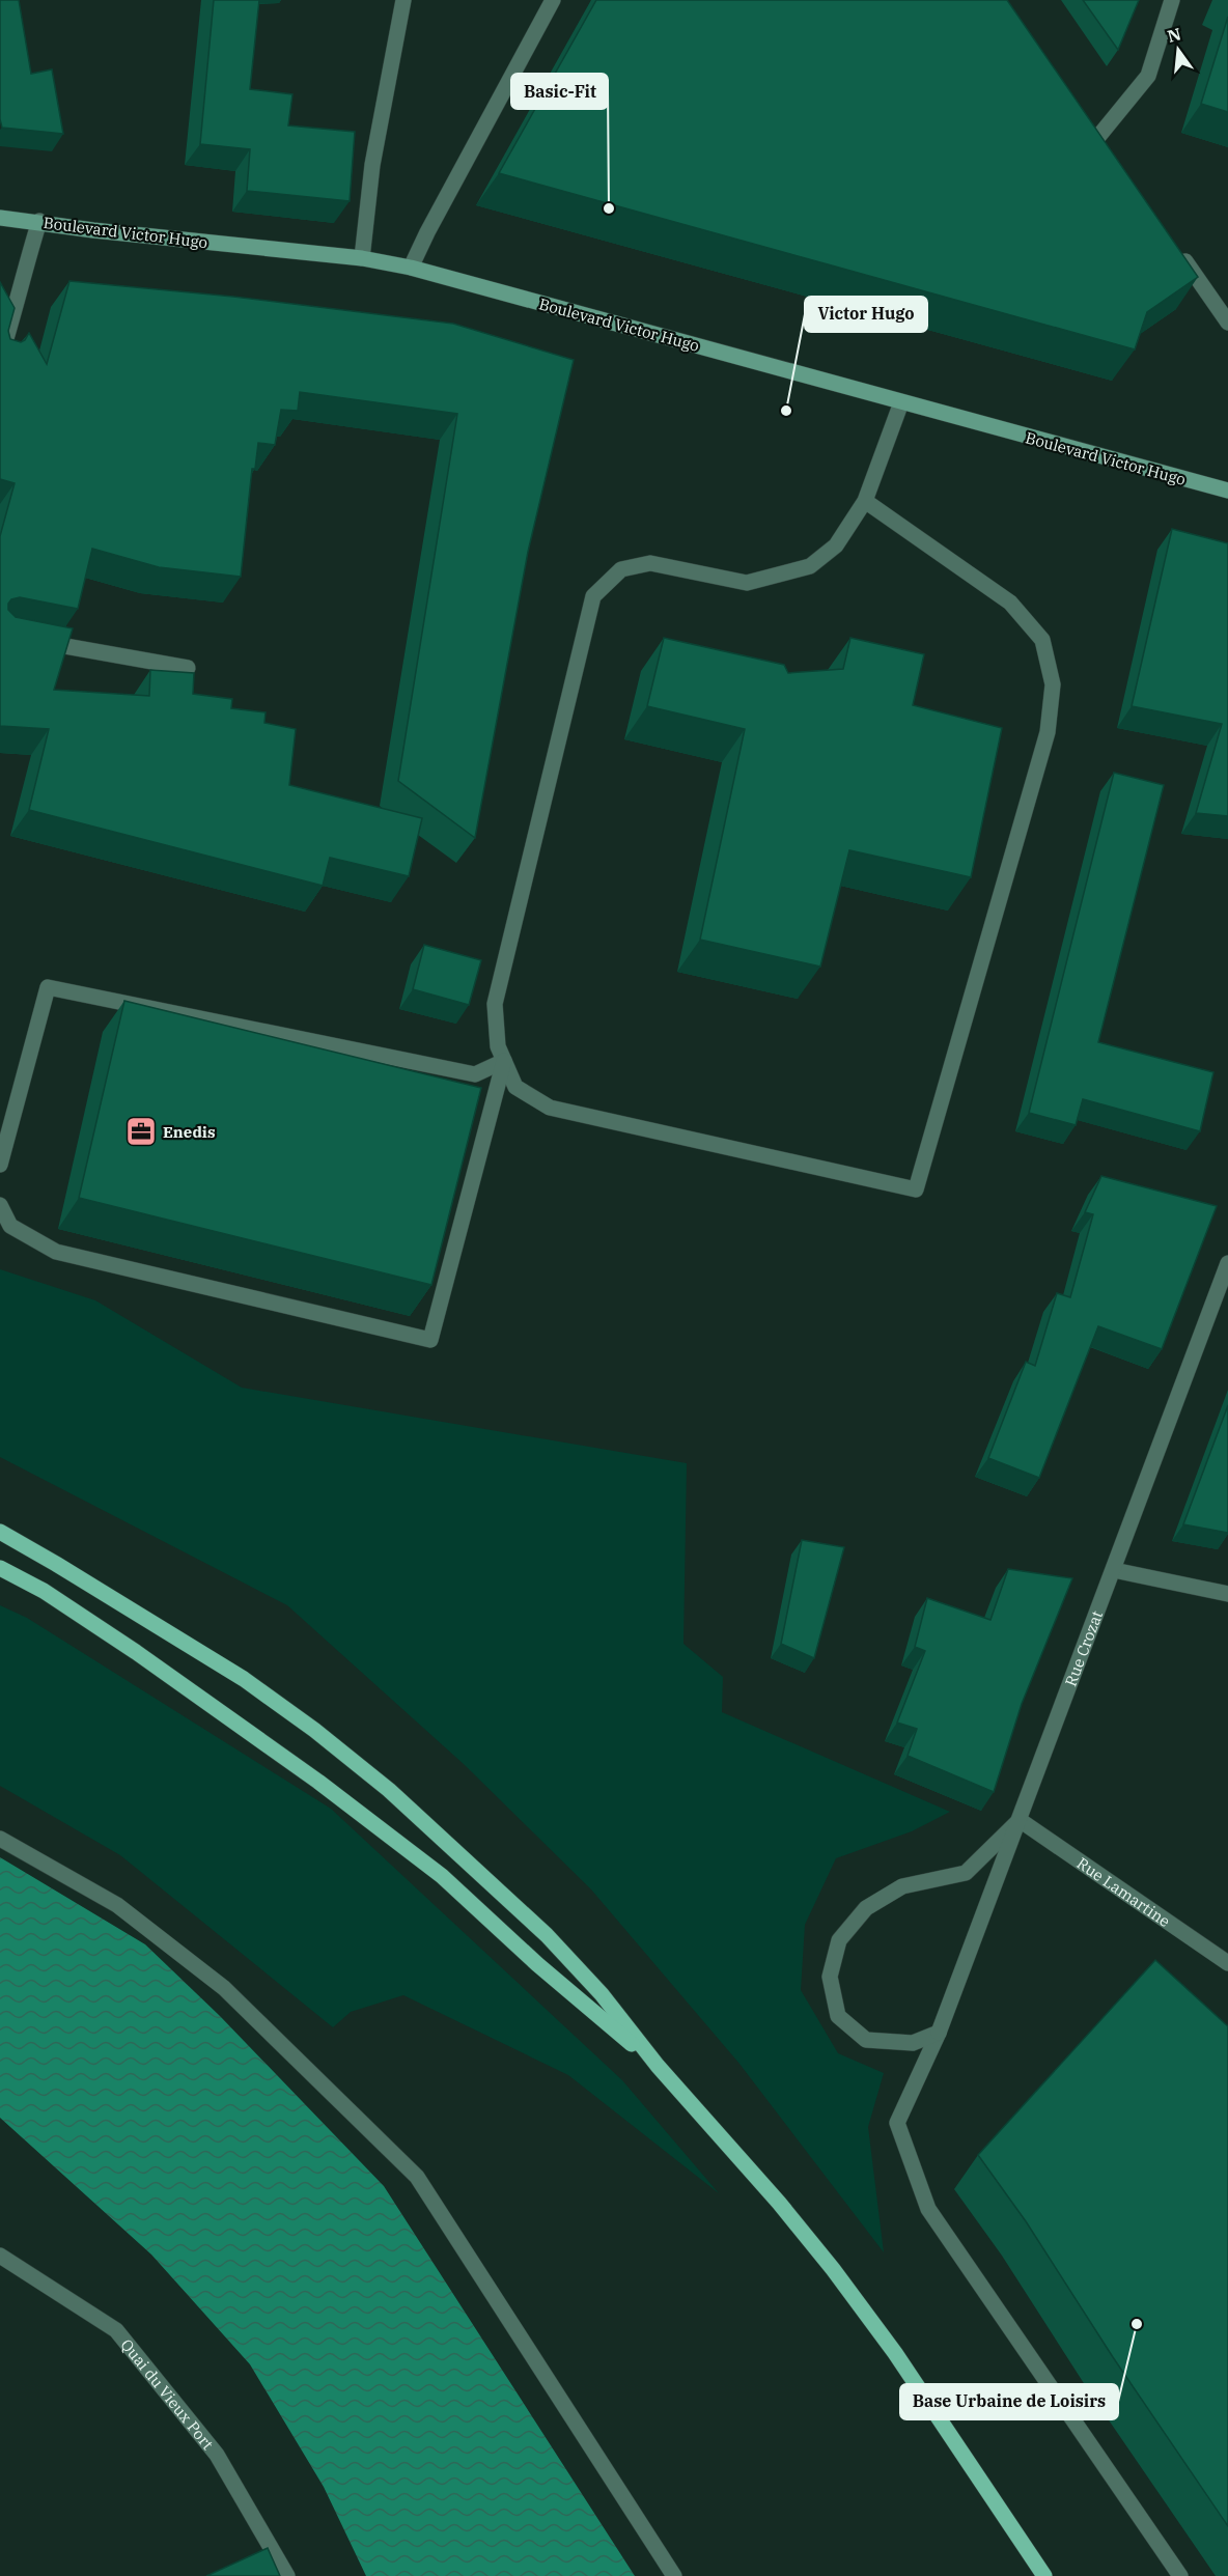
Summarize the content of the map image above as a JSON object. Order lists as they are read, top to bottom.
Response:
{
  "streets": {
    "main road": ["Boulevard Victor Hugo"],
    "street": ["Rue Crozat", "Rue Lamartine", "Quai du Vieux Port"]
  },
  "crossings": [
    ["Rue Crozat", "Rue Lamartine"]
  ],
  "places": {
    "other": ["Basic-Fit", "Victor Hugo", "Base Urbaine de Loisirs"],
    "office": ["Enedis"]
  },
  "north": "top"
}
